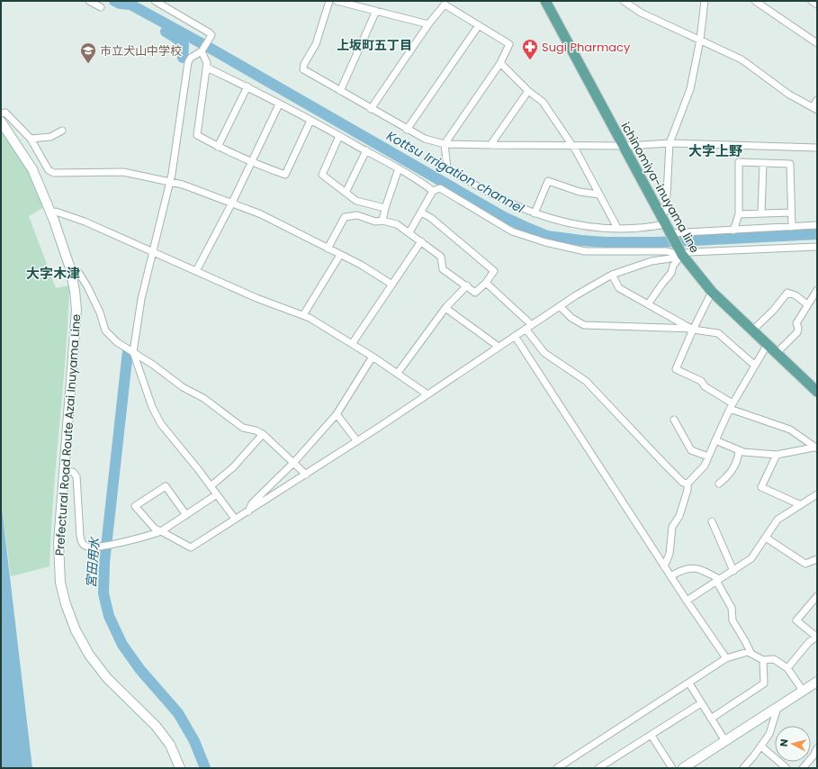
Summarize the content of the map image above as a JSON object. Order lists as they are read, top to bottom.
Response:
{
  "streets": {
    "main road": ["ichinomiya-inuyama line", "Prefectural Road Route Azai Inuyama Line"]
  },
  "districts": ["上坂町五丁目", "大字上野", "大字木津"],
  "water": ["Kottsu Irrigation channel", "宮田用水"],
  "places": {
    "pharmacy": ["Sugi Pharmacy"],
    "school or university": ["市立犬山中学校"]
  },
  "north": "left"
}
